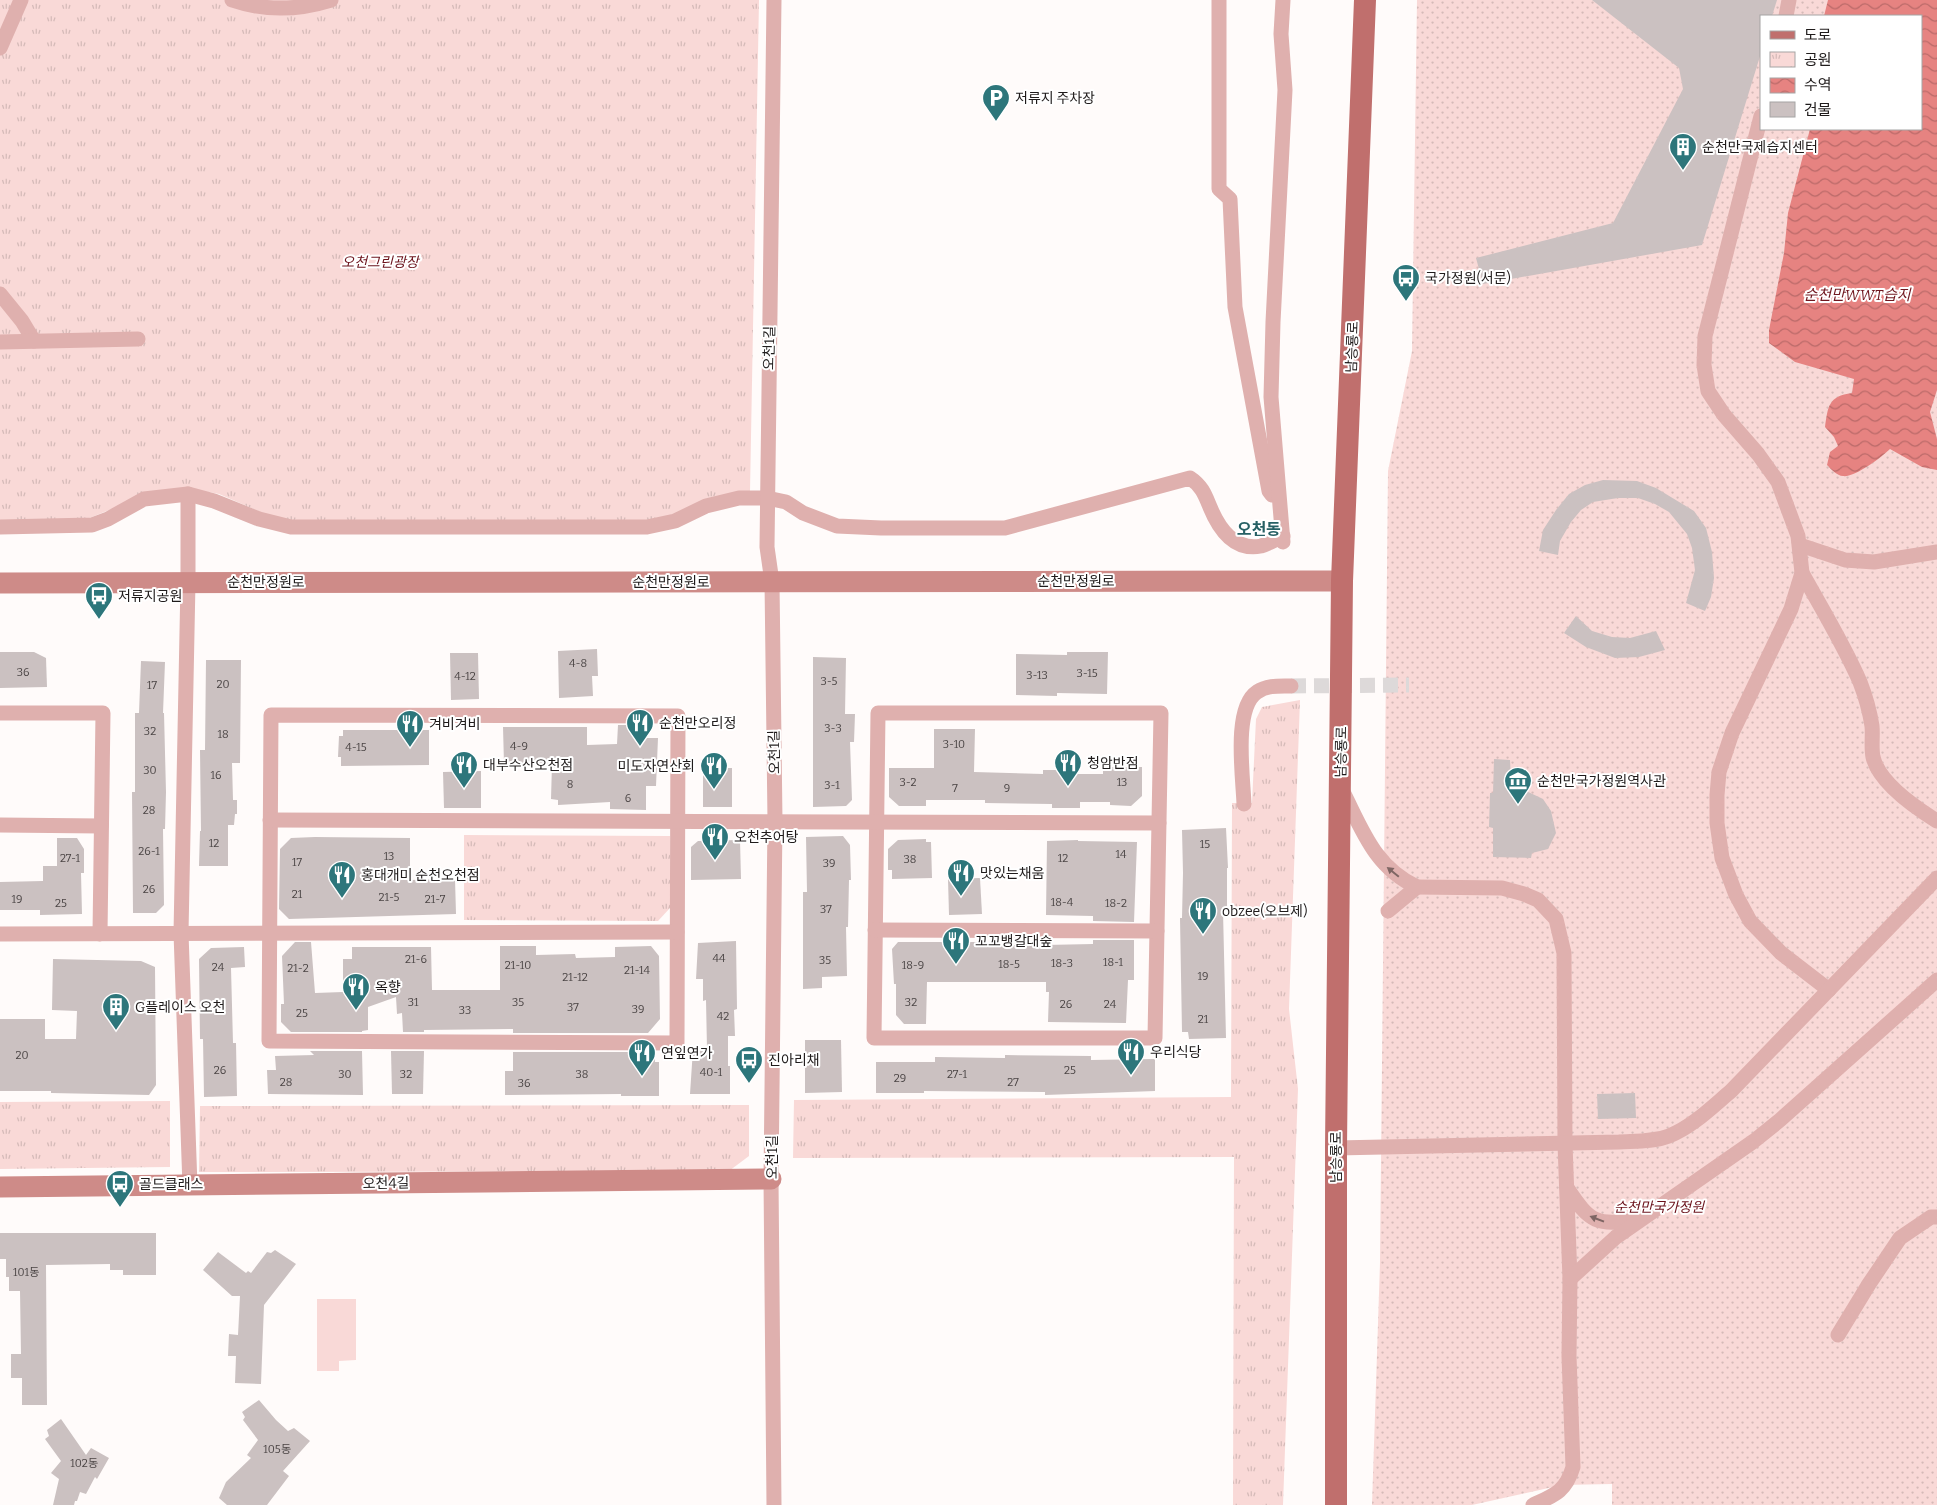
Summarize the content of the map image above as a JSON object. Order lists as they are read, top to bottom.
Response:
{
  "streets": {
    "main road": ["남승룡로", "순천만정원로", "오천4길"],
    "street": ["오천1길"]
  },
  "crossings": [
    ["남승룡로", "순천만정원로"],
    ["오천1길", "순천만정원로"],
    ["오천1길", "오천4길"]
  ],
  "districts": ["오천동"],
  "water": ["순천만WWT습지"],
  "parks": ["오천그린광장", "순천만국가정원"],
  "places": {
    "parking": ["저류지 주차장"],
    "building": ["순천만국제습지센터", "G플레이스 오천"],
    "bus stop": [
      "국가정원(서문)",
      "저류지공원",
      "진아리채",
      "골드클래스"
    ],
    "restaurant": [
      "순천만오리정",
      "겨비겨비",
      "청암반점",
      "대부수산오천점",
      "미도자연산회",
      "오천추어탕",
      "맛있는채움",
      "홍대개미 순천오천점",
      "obzee(오브제)",
      "꼬꼬뱅갈대숲",
      "옥향",
      "우리식당",
      "연잎연가"
    ],
    "museum": ["순천만국가정원역사관"]
  },
  "house_numbers": [
    "4-8",
    "36",
    "3-15",
    "3-13",
    "4-12",
    "3-5",
    "20",
    "17",
    "3-3",
    "32",
    "18",
    "3-10",
    "4-9",
    "4-15",
    "30",
    "16",
    "3-2",
    "13",
    "8",
    "3-1",
    "7",
    "9",
    "6",
    "28",
    "12",
    "15",
    "26-1",
    "14",
    "13",
    "27-1",
    "12",
    "38",
    "17",
    "39",
    "26",
    "21",
    "21-5",
    "19",
    "21-7",
    "18-4",
    "25",
    "18-2",
    "37",
    "44",
    "21-6",
    "35",
    "18-1",
    "18-3",
    "18-5",
    "21-10",
    "18-9",
    "24",
    "21-2",
    "21-14",
    "19",
    "21-12",
    "31",
    "35",
    "32",
    "26",
    "24",
    "37",
    "39",
    "33",
    "25",
    "42",
    "21",
    "20",
    "26",
    "25",
    "40-1",
    "30",
    "32",
    "38",
    "27-1",
    "29",
    "28",
    "27",
    "36",
    "101동",
    "105동",
    "102동"
  ],
  "legend": [
    "도로",
    "공원",
    "수역",
    "건물"
  ]
}
